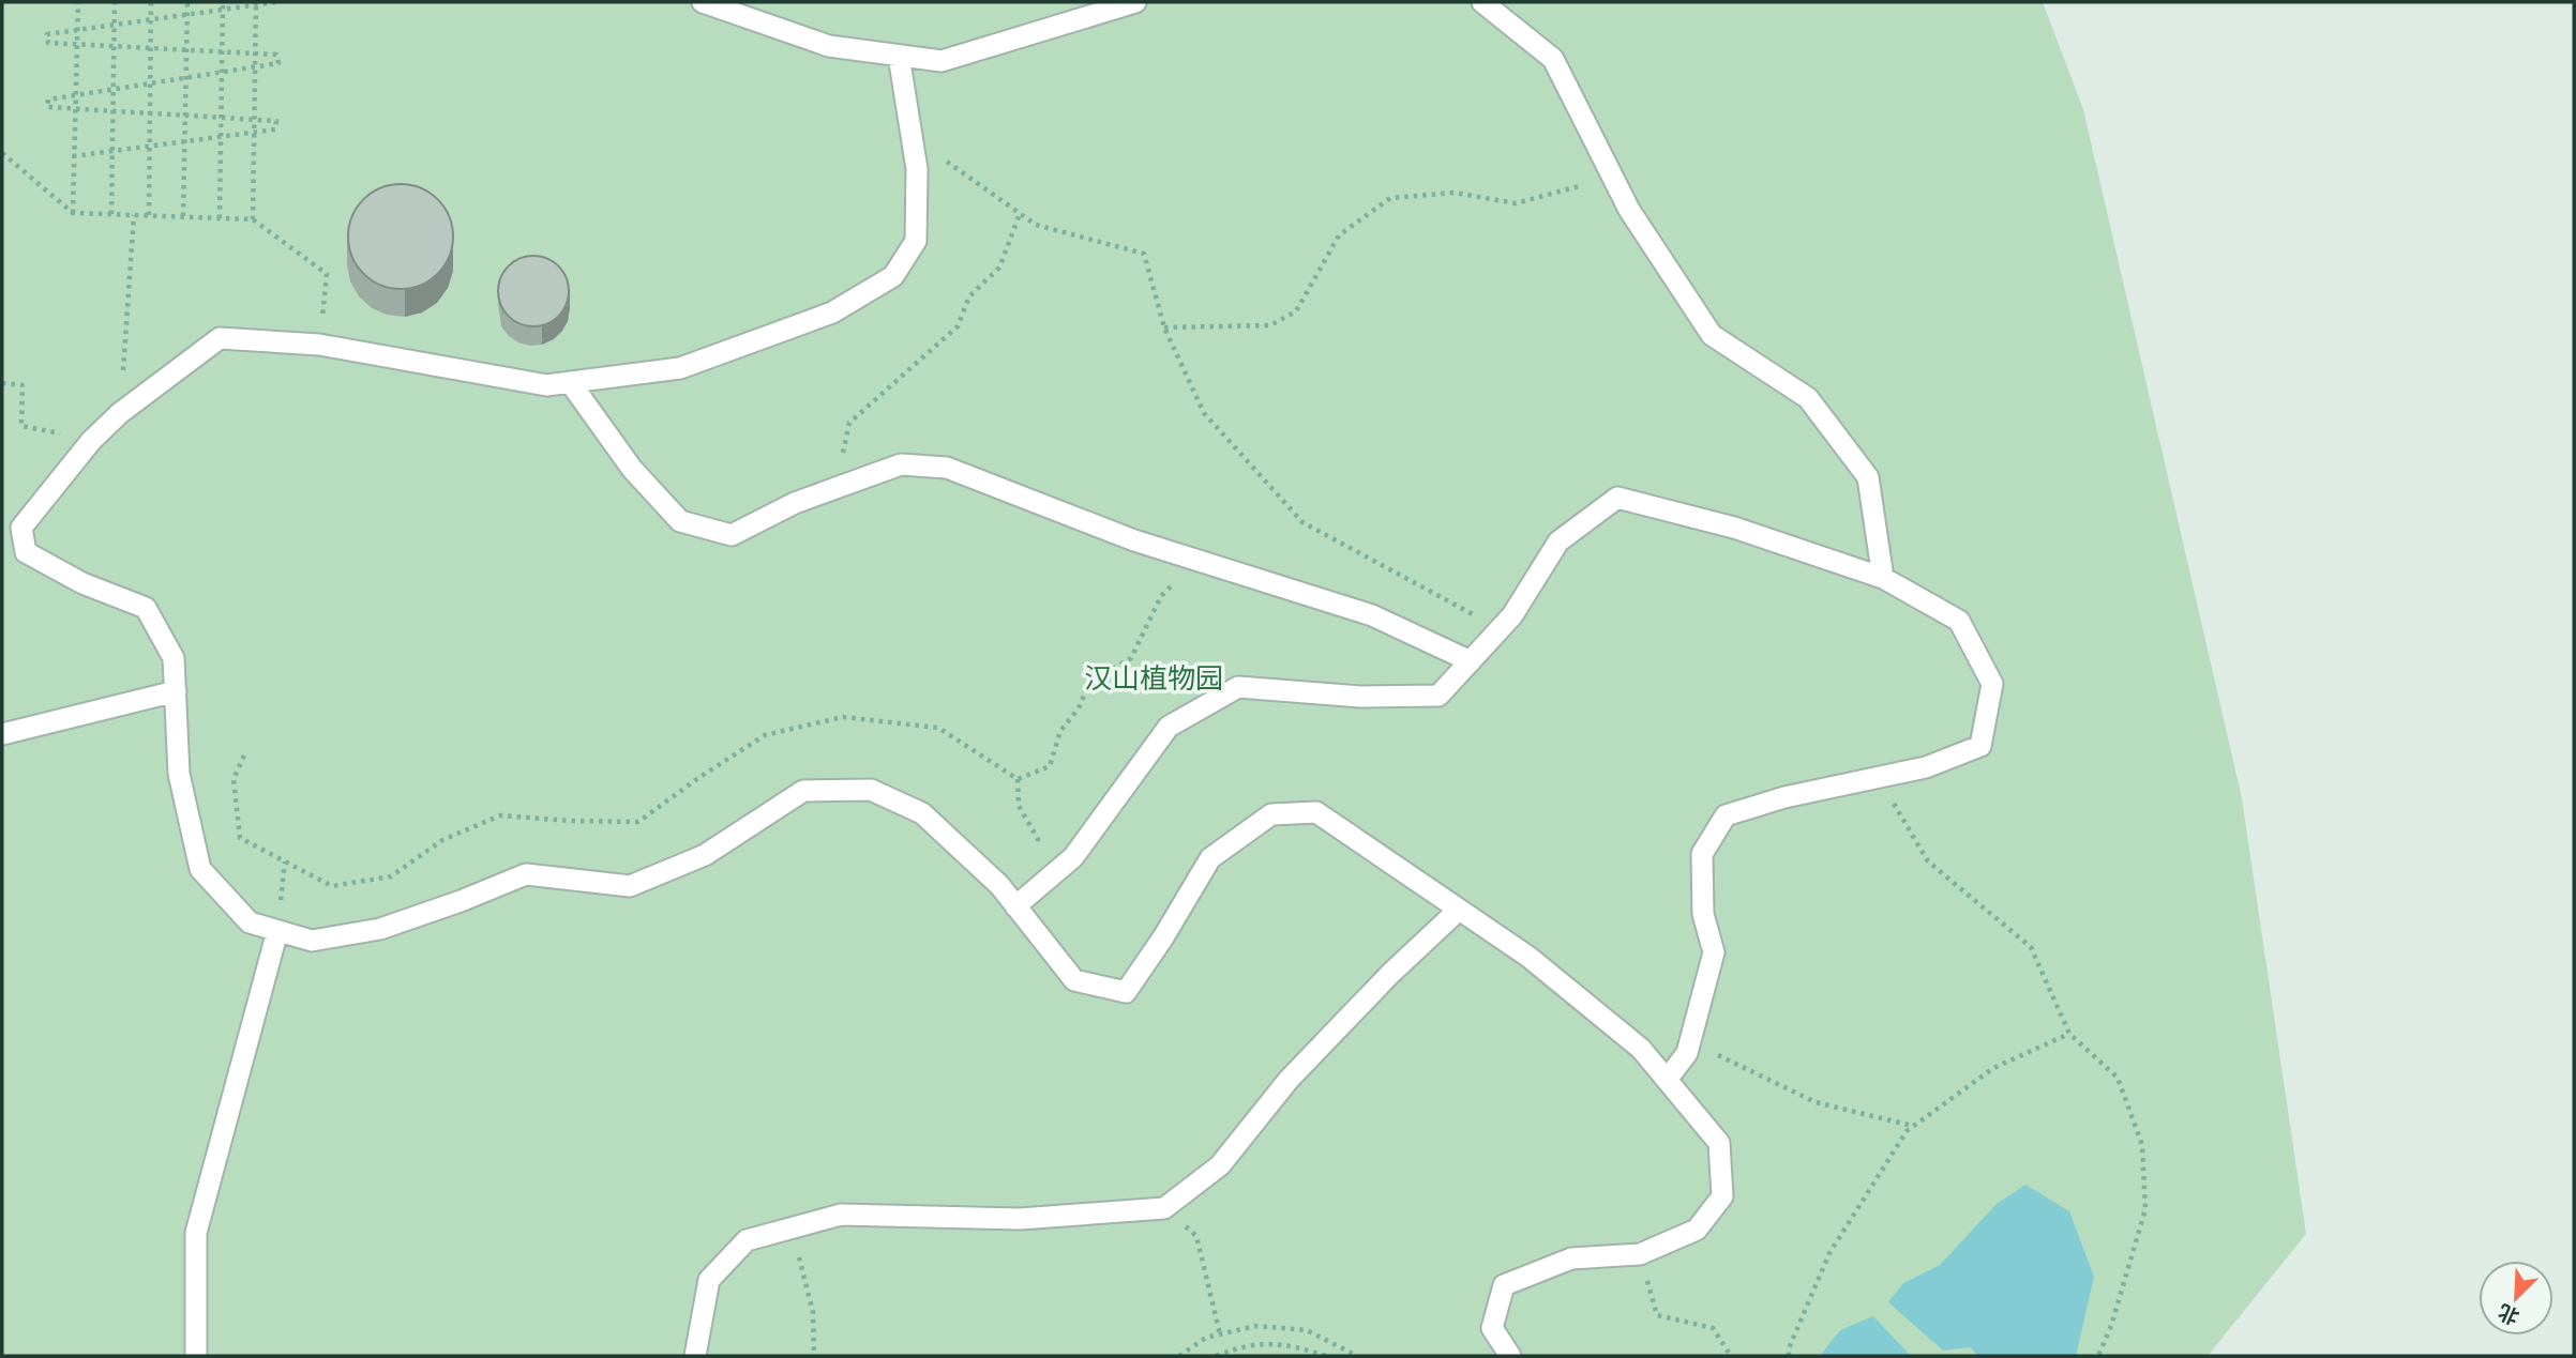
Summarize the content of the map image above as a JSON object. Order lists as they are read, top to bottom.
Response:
{
  "parks": ["汉山植物园"],
  "north": "bottom left"
}
